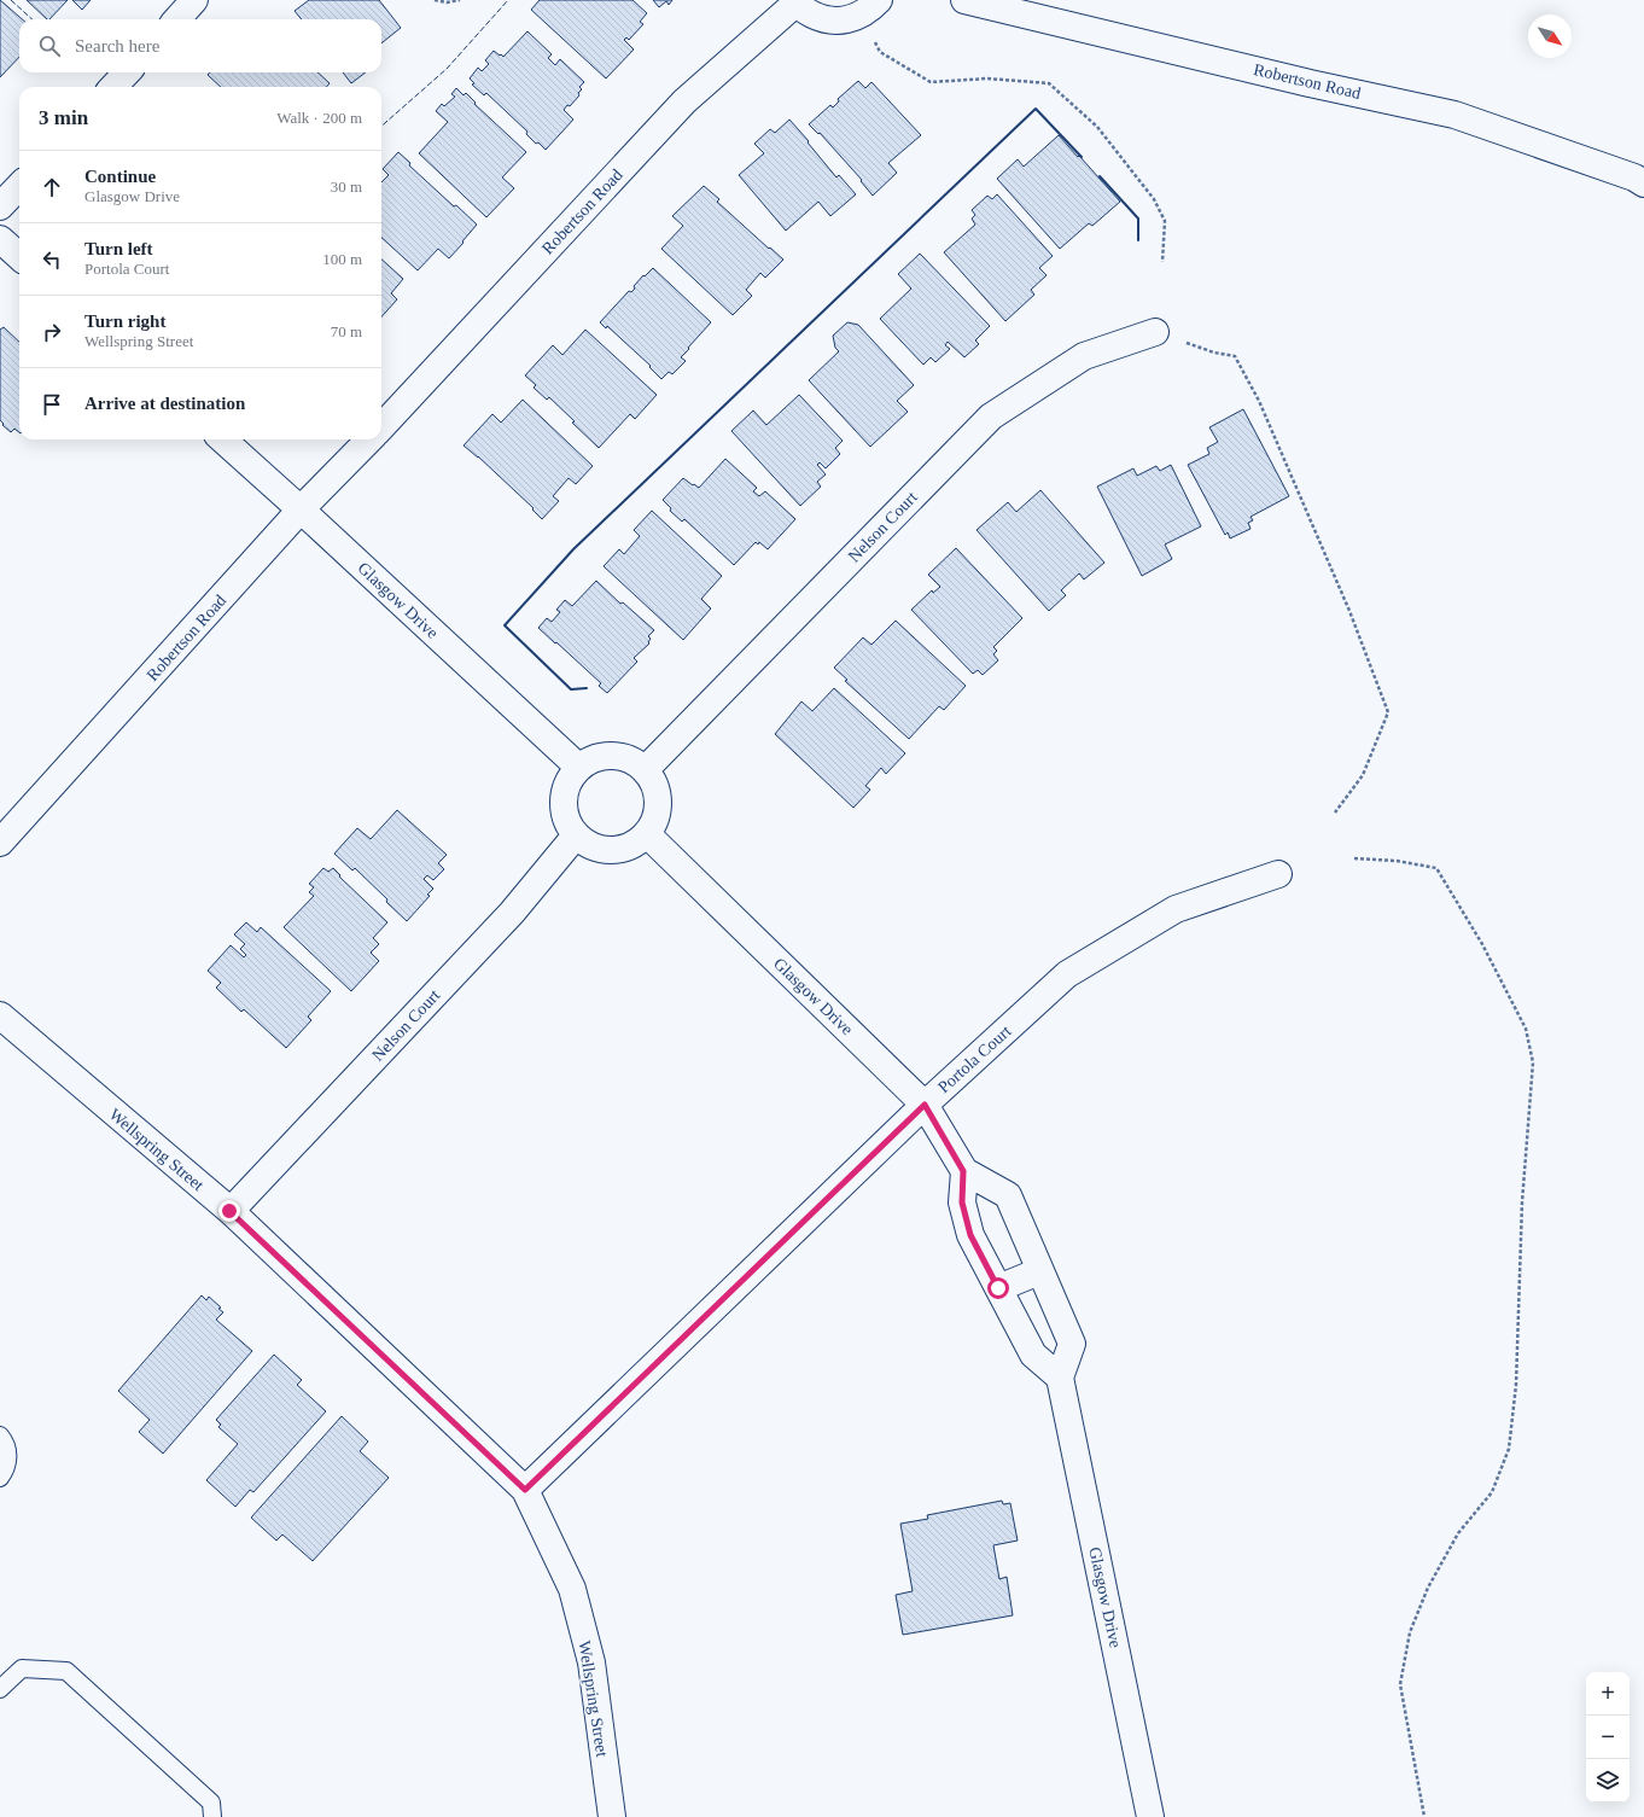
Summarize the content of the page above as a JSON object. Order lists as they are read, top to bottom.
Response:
{
  "streets": {
    "street": [
      "Robertson Road",
      "Nelson Court",
      "Glasgow Drive",
      "Portola Court",
      "Wellspring Street"
    ]
  },
  "crossings": [
    ["Robertson Road", "Glasgow Drive"],
    ["Nelson Court", "Glasgow Drive"],
    ["Nelson Court", "Wellspring Street"],
    ["Glasgow Drive", "Portola Court"],
    ["Portola Court", "Wellspring Street"]
  ],
  "north": "bottom right",
  "page": {
    "search": "Search here",
    "heading": ["3 min", "Walk · 200 m"],
    "list": [
      ["Continue", "Glasgow Drive", "30 m"],
      ["Turn left", "Portola Court", "100 m"],
      ["Turn right", "Wellspring Street", "70 m"],
      "Arrive at destination"
    ],
    "map_buttons": ["+", "−"]
  }
}
